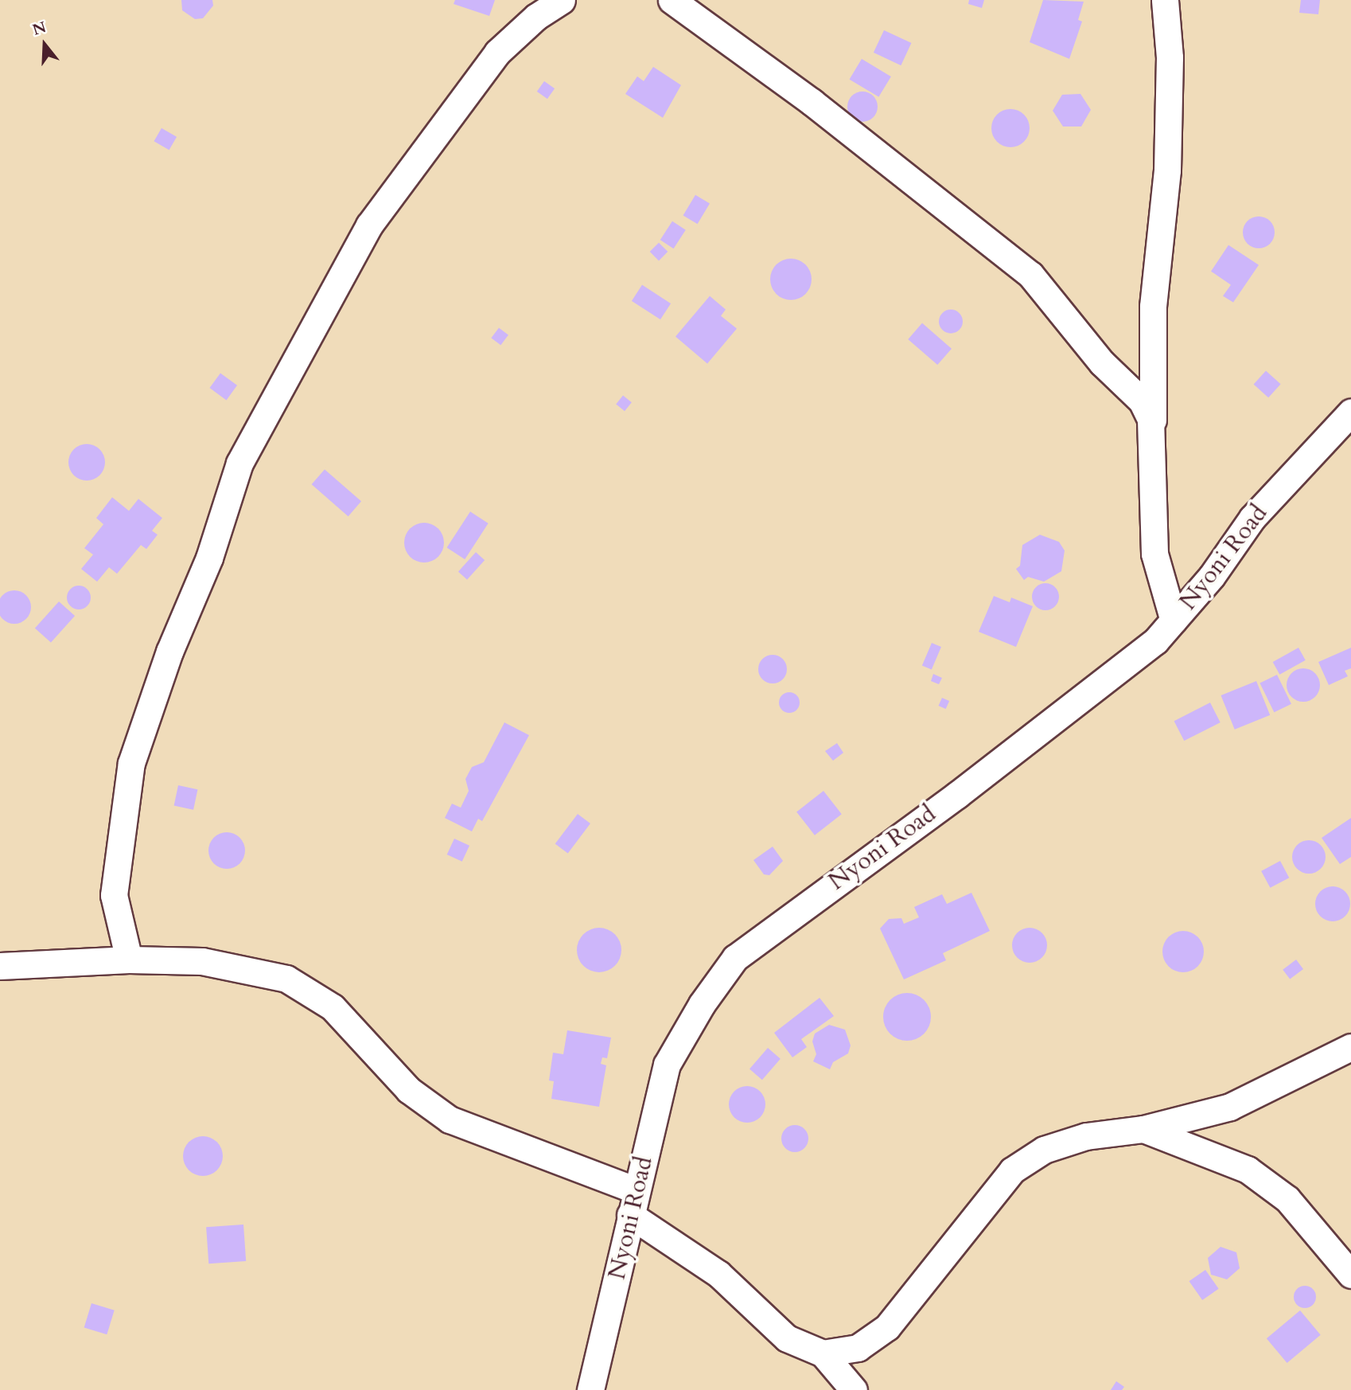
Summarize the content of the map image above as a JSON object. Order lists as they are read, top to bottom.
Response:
{
  "streets": {
    "street": ["Nyoni Road"]
  },
  "north": "top"
}
